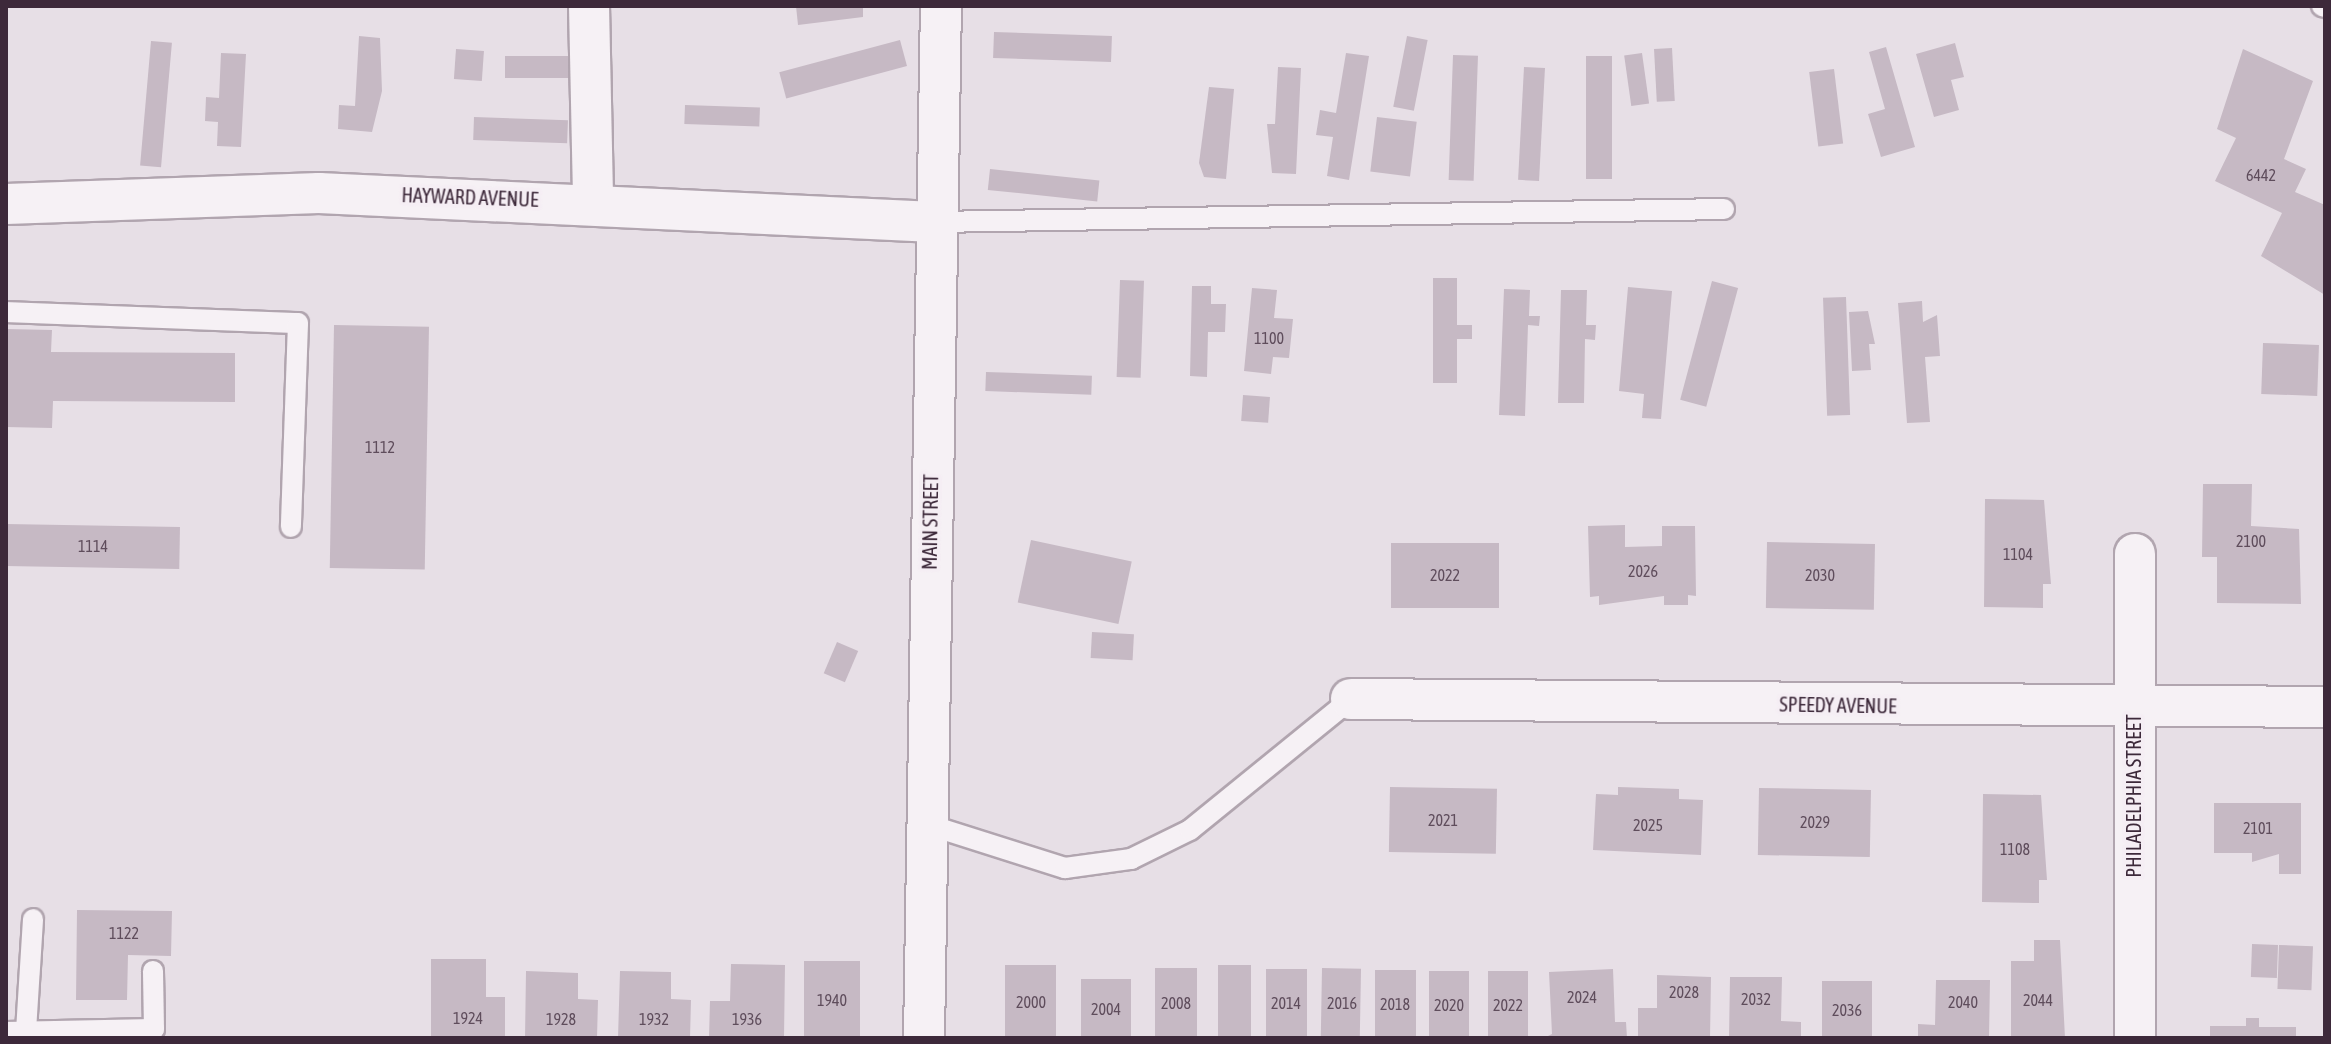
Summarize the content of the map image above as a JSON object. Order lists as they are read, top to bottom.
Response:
{
  "streets": {
    "street": [
      "HAYWARD AVENUE",
      "MAIN STREET",
      "SPEEDY AVENUE",
      "PHILADELPHIA STREET"
    ]
  },
  "crossings": [
    ["HAYWARD AVENUE", "MAIN STREET"],
    ["SPEEDY AVENUE", "PHILADELPHIA STREET"]
  ],
  "house_numbers": [
    "6442",
    "1100",
    "1112",
    "2100",
    "1114",
    "1104",
    "2026",
    "2022",
    "2030",
    "2021",
    "2029",
    "2025",
    "2101",
    "1108",
    "1122",
    "2028",
    "2024",
    "2032",
    "1940",
    "2044",
    "2000",
    "2040",
    "2008",
    "2014",
    "2016",
    "2018",
    "2020",
    "2022",
    "2004",
    "2036",
    "1924",
    "1928",
    "1932",
    "1936"
  ]
}
